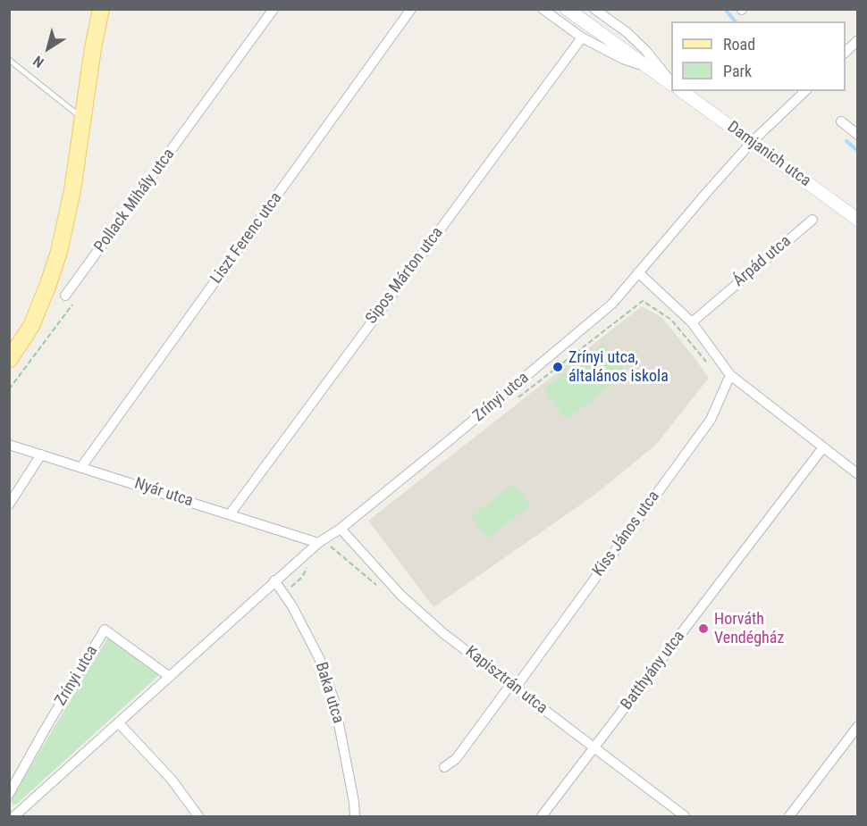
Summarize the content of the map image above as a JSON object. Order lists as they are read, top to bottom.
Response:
{
  "streets": {
    "street": [
      "Damjanich utca",
      "Pollack Mihály utca",
      "Liszt Ferenc utca",
      "Árpád utca",
      "Sipos Márton utca",
      "Zrínyi utca",
      "Nyár utca",
      "Kiss János utca",
      "Batthyány utca",
      "Kapisztrán utca",
      "Baka utca"
    ]
  },
  "crossings": [
    ["Damjanich utca", "Zrínyi utca"],
    ["Liszt Ferenc utca", "Nyár utca"],
    ["Sipos Márton utca", "Nyár utca"],
    ["Zrínyi utca", "Nyár utca"],
    ["Zrínyi utca", "Kapisztrán utca"],
    ["Zrínyi utca", "Baka utca"],
    ["Kiss János utca", "Kapisztrán utca"],
    ["Batthyány utca", "Kapisztrán utca"]
  ],
  "places": ["Zrínyi utca, általános iskola", "Horváth Vendégház"],
  "legend": ["Road", "Park"],
  "north": "bottom left"
}
